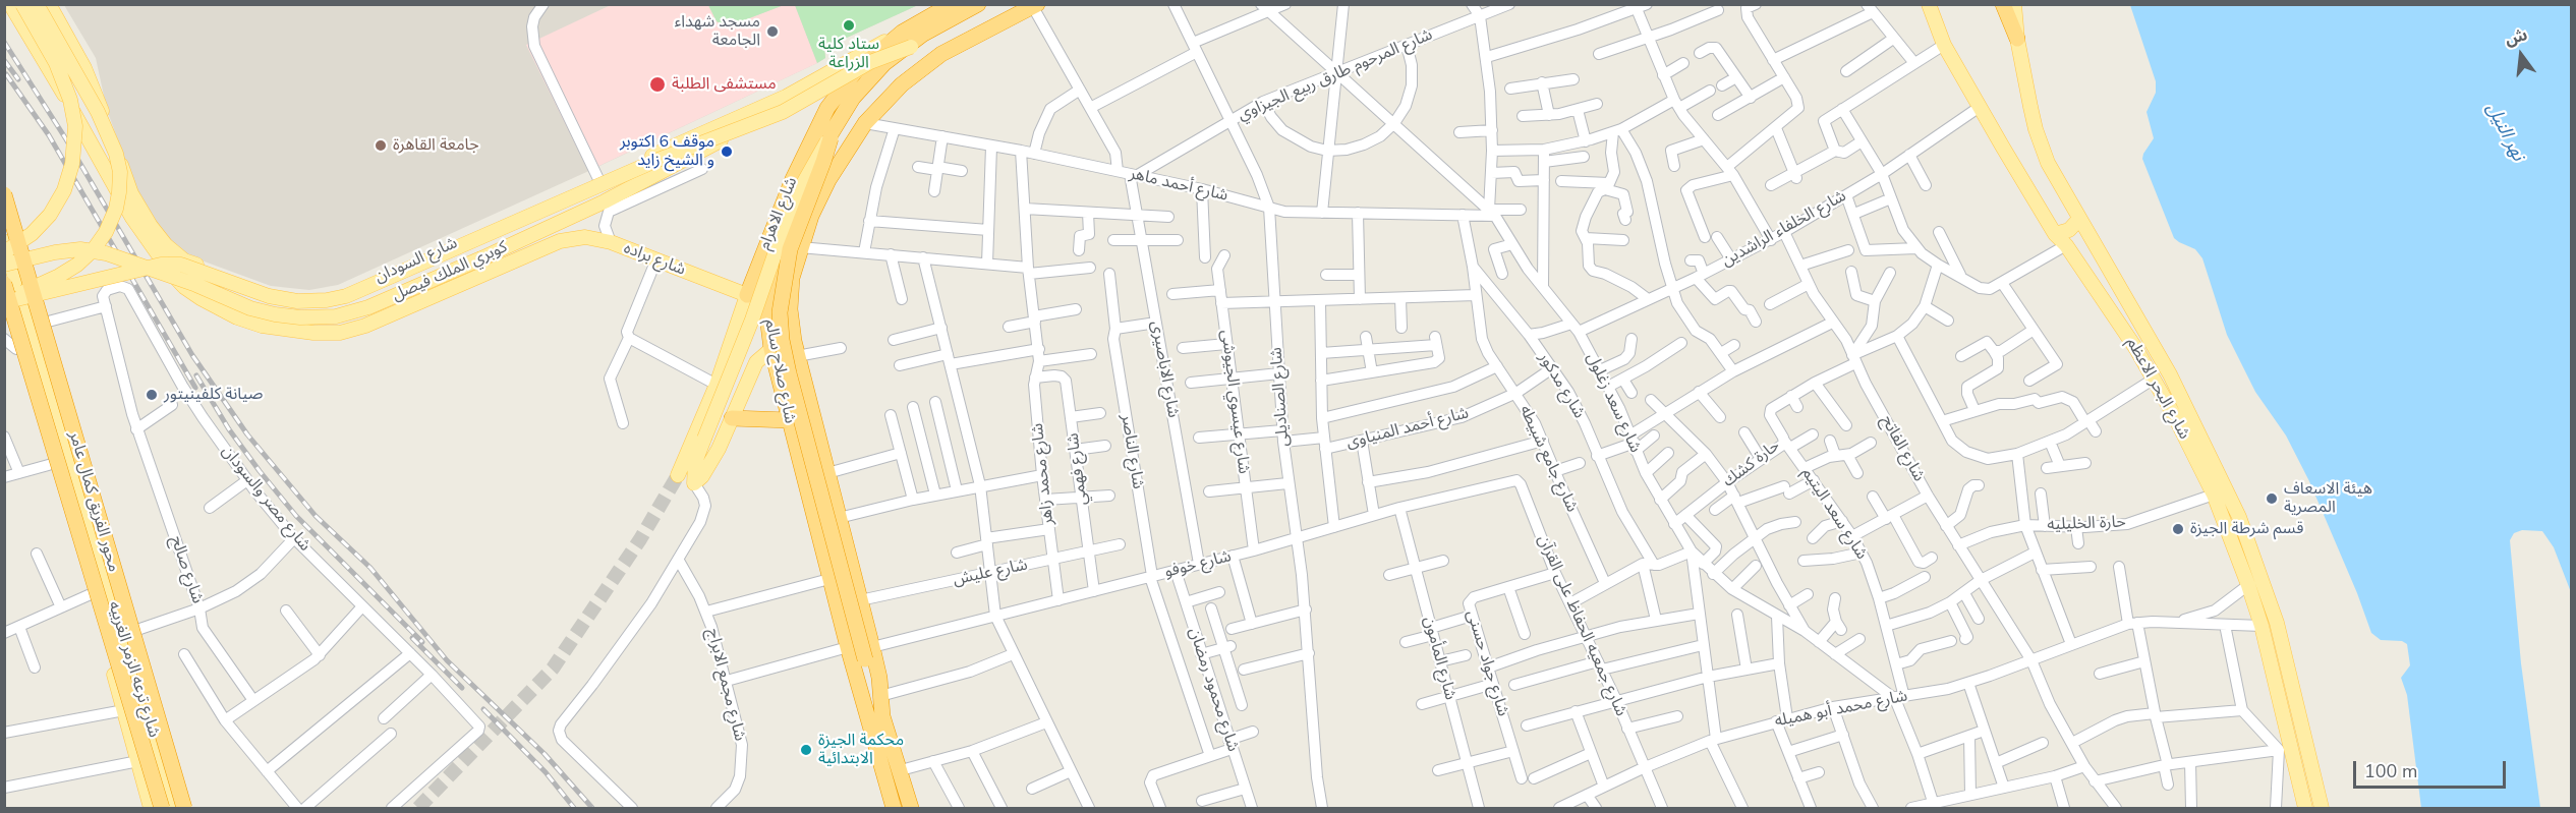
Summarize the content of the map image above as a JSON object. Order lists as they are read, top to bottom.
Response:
{
  "streets": {
    "highway": ["شارع الاهرام", "شارع صلاح سالم", "محور الفريق كمال عامر"],
    "main road": [
      "شارع براده",
      "شارع السودان",
      "كوبري الملك فيصل",
      "شارع البحر الاعظم",
      "شارع ترعه الزمر الغربيه"
    ],
    "street": [
      "شارع المرحوم طارق ربيع الجيزاوي",
      "شارع أحمد ماهر",
      "شارع الخلفاء الراشدين",
      "شارع الاباصيرى",
      "شارع مدكور",
      "شارع الصناديلى",
      "شارع عيسوي الجيوشى",
      "شارع سعد زغلول",
      "شارع أحمد المنياوى",
      "شارع الفاتح",
      "شارع الناصر",
      "شارع جامع شبيطه",
      "حارة كشك",
      "شارع فهمي",
      "شارع محمد زاهر",
      "شارع مصر والسودان",
      "شارع سعد اليتيم",
      "حارة الخليليه",
      "شارع خوفو",
      "شارع صالح",
      "شارع عليش",
      "شارع جمعيه الحفاظ على القرآن",
      "شارع المأمون",
      "شارع جواد حسنى",
      "شارع مجمع الابراج",
      "شارع محمود رمضان",
      "شارع محمد أبو هميله"
    ]
  },
  "crossings": [
    ["شارع المرحوم طارق ربيع الجيزاوي", "شارع أحمد ماهر"],
    ["شارع المرحوم طارق ربيع الجيزاوي", "شارع الاباصيرى"],
    ["شارع المرحوم طارق ربيع الجيزاوي", "شارع الصناديلى"],
    ["شارع المرحوم طارق ربيع الجيزاوي", "شارع سعد زغلول"],
    ["شارع أحمد ماهر", "شارع الاهرام"],
    ["شارع أحمد ماهر", "شارع الاباصيرى"],
    ["شارع أحمد ماهر", "شارع مدكور"],
    ["شارع أحمد ماهر", "شارع الصناديلى"],
    ["شارع أحمد ماهر", "شارع سعد زغلول"],
    ["شارع أحمد ماهر", "شارع محمد زاهر"],
    ["شارع الاهرام", "شارع براده"],
    ["شارع الاهرام", "شارع السودان"],
    ["شارع الاهرام", "شارع صلاح سالم"],
    ["شارع الخلفاء الراشدين", "شارع مدكور"],
    ["شارع الخلفاء الراشدين", "شارع البحر الاعظم"],
    ["شارع الخلفاء الراشدين", "شارع سعد زغلول"],
    ["شارع الخلفاء الراشدين", "شارع الفاتح"],
    ["شارع السودان", "كوبري الملك فيصل"],
    ["كوبري الملك فيصل", "شارع ترعه الزمر الغربيه"],
    ["شارع الاباصيرى", "شارع خوفو"],
    ["شارع صلاح سالم", "شارع خوفو"],
    ["شارع صلاح سالم", "شارع عليش"],
    ["شارع مدكور", "شارع أحمد المنياوى"],
    ["شارع مدكور", "شارع جامع شبيطه"],
    ["شارع البحر الاعظم", "حارة الخليليه"],
    ["شارع البحر الاعظم", "شارع محمد أبو هميله"],
    ["شارع الصناديلى", "شارع أحمد المنياوى"],
    ["شارع الصناديلى", "شارع خوفو"],
    ["شارع عيسوي الجيوشى", "شارع أحمد المنياوى"],
    ["شارع عيسوي الجيوشى", "شارع خوفو"],
    ["شارع سعد زغلول", "حارة كشك"],
    ["شارع سعد زغلول", "شارع سعد اليتيم"],
    ["شارع سعد زغلول", "شارع محمد أبو هميله"],
    ["شارع أحمد المنياوى", "شارع جامع شبيطه"],
    ["شارع الفاتح", "حارة كشك"],
    ["شارع الفاتح", "حارة الخليليه"],
    ["شارع الفاتح", "شارع محمد أبو هميله"],
    ["شارع الناصر", "شارع خوفو"],
    ["حارة كشك", "شارع سعد اليتيم"],
    ["شارع فهمي", "شارع محمد زاهر"],
    ["شارع فهمي", "شارع خوفو"],
    ["شارع فهمي", "شارع عليش"],
    ["شارع محمد زاهر", "شارع خوفو"],
    ["شارع محمد زاهر", "شارع عليش"],
    ["شارع مصر والسودان", "شارع صالح"],
    ["شارع سعد اليتيم", "شارع محمد أبو هميله"],
    ["شارع خوفو", "شارع جمعيه الحفاظ على القرآن"],
    ["شارع خوفو", "شارع المأمون"],
    ["شارع خوفو", "شارع محمود رمضان"],
    ["شارع جمعيه الحفاظ على القرآن", "شارع جواد حسنى"],
    ["شارع جمعيه الحفاظ على القرآن", "شارع محمد أبو هميله"]
  ],
  "water": ["نهر النيل"],
  "places": [
    "ستاد كلية الزراعة",
    "مسجد شهداء الجامعة",
    "مستشفى الطلبة",
    "جامعة القاهرة",
    "موقف 6 اكتوبر و الشيخ زايد",
    "صيانة كلفينيتور",
    "هيئة الاسعاف المصرية",
    "قسم شرطة الجيزة",
    "محكمة الجيزة الابتدائية"
  ],
  "scale_bar": "100 m",
  "north": "top"
}
